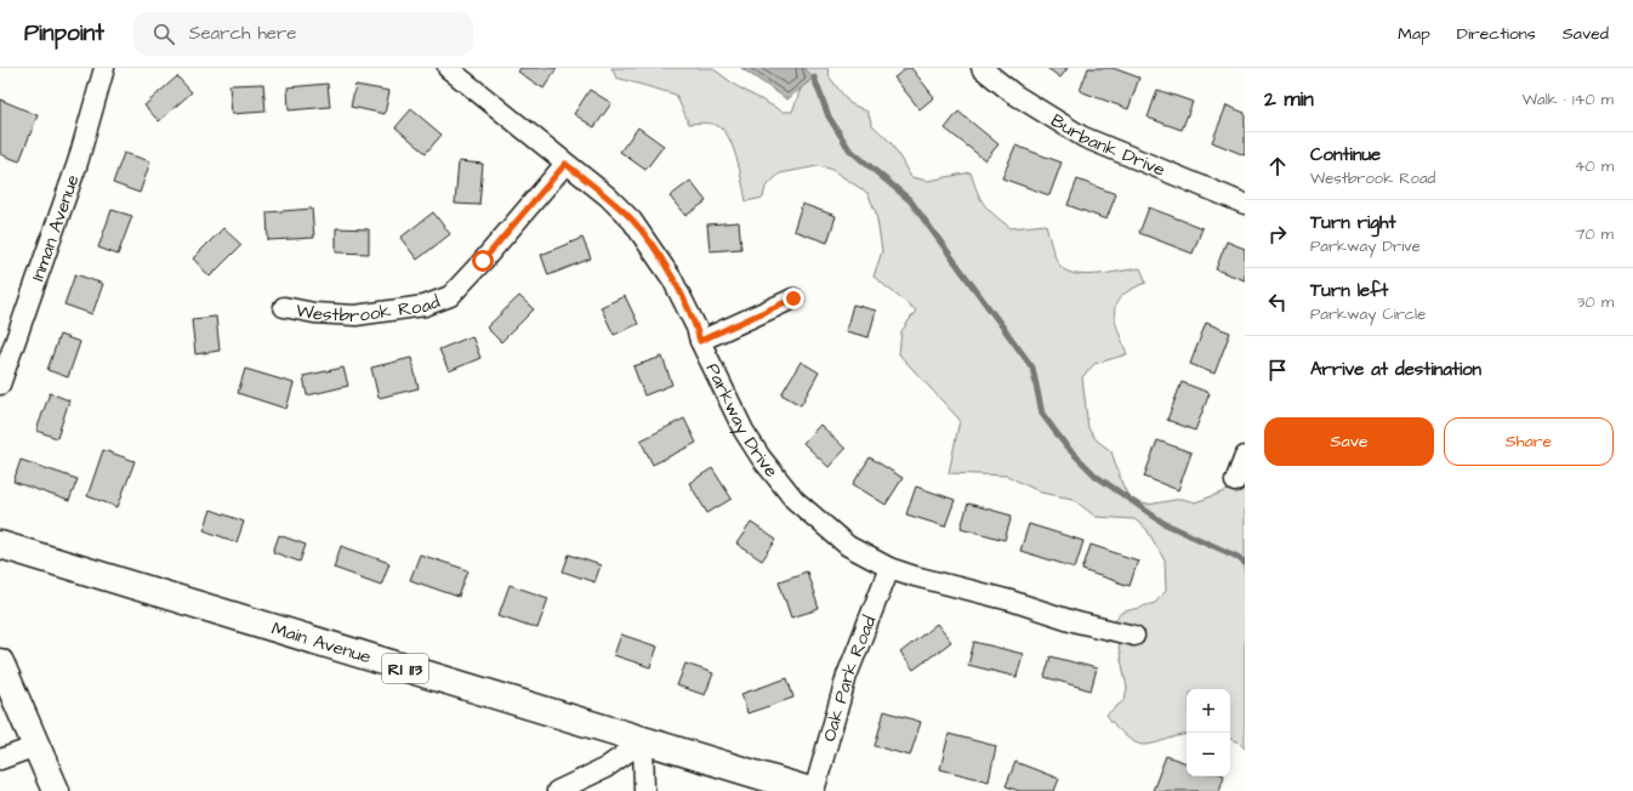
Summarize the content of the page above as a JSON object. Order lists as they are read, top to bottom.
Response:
{
  "streets": {
    "main road": ["Main Avenue", "RI 113"],
    "street": [
      "Burbank Drive",
      "Inman Avenue",
      "Westbrook Road",
      "Parkway Drive",
      "Oak Park Road"
    ]
  },
  "crossings": [
    ["Westbrook Road", "Parkway Drive"],
    ["Parkway Drive", "Oak Park Road"],
    ["Main Avenue", "Oak Park Road"]
  ],
  "page": {
    "header": "Pinpoint",
    "search": "Search here",
    "nav": ["Map", "Directions", "Saved"],
    "heading": ["2 min", "Walk · 140 m"],
    "list": [
      ["Continue", "Westbrook Road", "40 m"],
      ["Turn right", "Parkway Drive", "70 m"],
      ["Turn left", "Parkway Circle", "30 m"],
      "Arrive at destination"
    ],
    "buttons": ["Save", "Share"],
    "map_buttons": ["+", "−"]
  }
}
